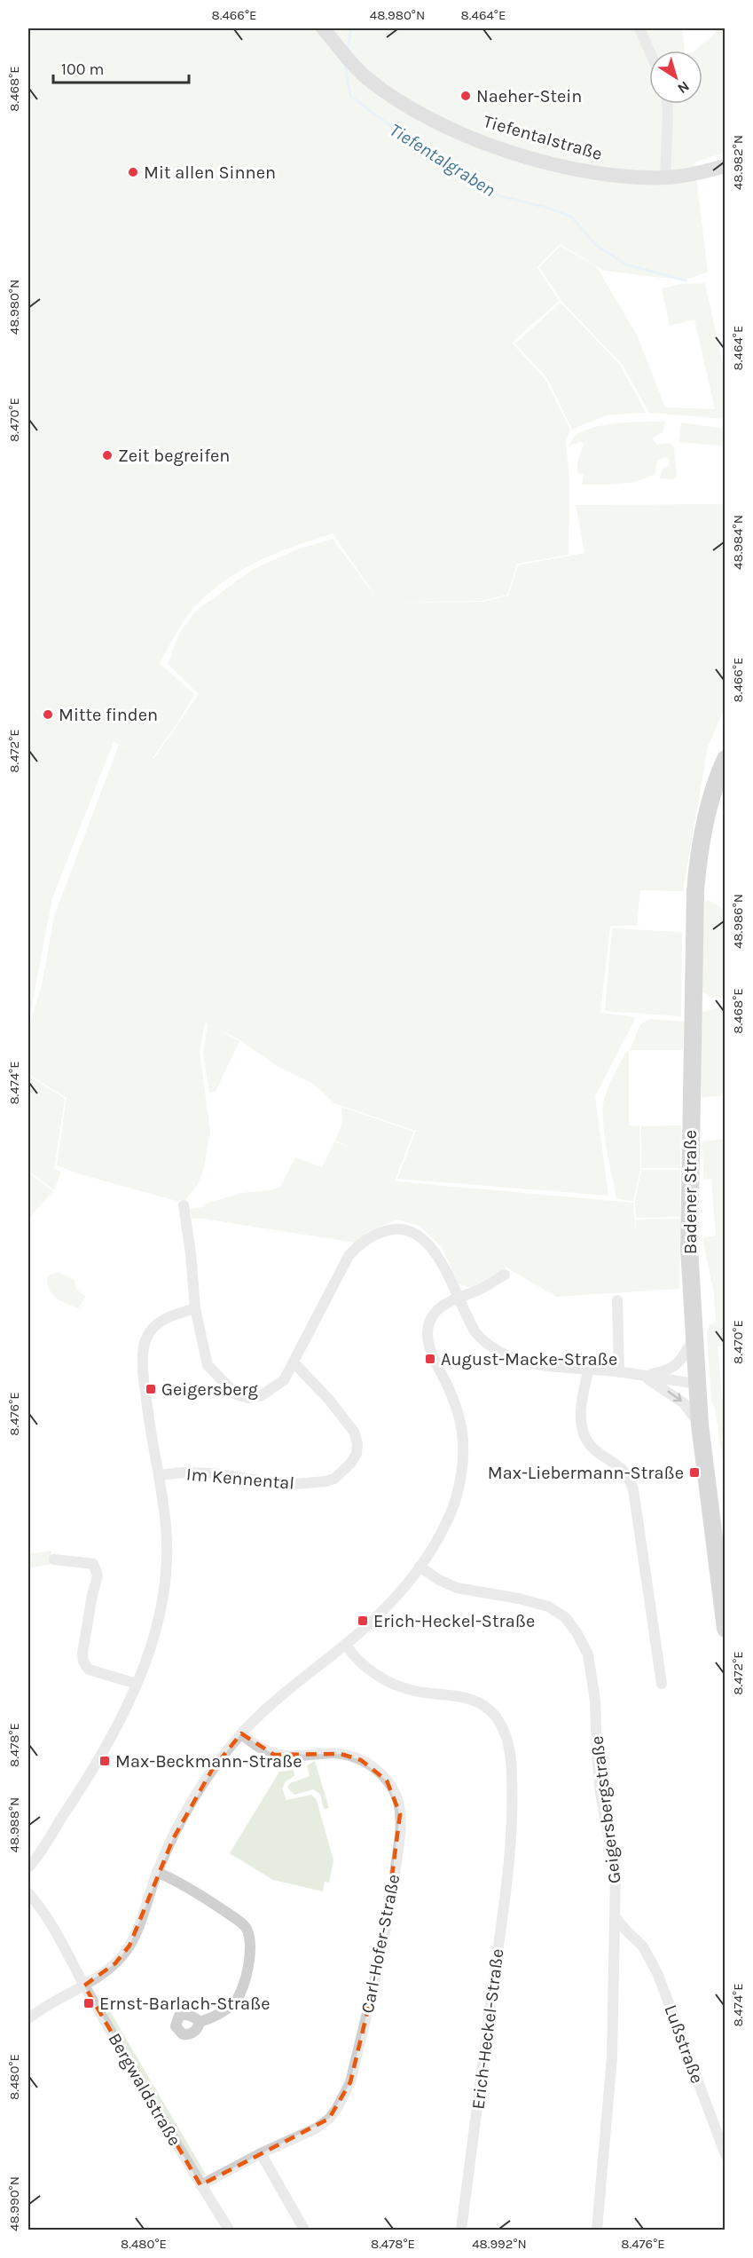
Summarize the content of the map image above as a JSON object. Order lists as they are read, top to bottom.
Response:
{
  "streets": {
    "main road": ["Badener Straße"],
    "street": [
      "Tiefentalstraße",
      "Im Kennental",
      "Geigersbergstraße",
      "Carl-Hofer-Straße",
      "Erich-Heckel-Straße",
      "Lußstraße",
      "Bergwaldstraße"
    ]
  },
  "crossings": [
    ["Geigersbergstraße", "Lußstraße"],
    ["Carl-Hofer-Straße", "Bergwaldstraße"]
  ],
  "water": ["Tiefentalgraben"],
  "places": {
    "other": [
      "Naeher-Stein",
      "Mit allen Sinnen",
      "Zeit begreifen",
      "Mitte finden"
    ],
    "transit": [
      "August-Macke-Straße",
      "Geigersberg",
      "Max-Liebermann-Straße",
      "Erich-Heckel-Straße",
      "Max-Beckmann-Straße",
      "Ernst-Barlach-Straße"
    ]
  },
  "scale_bar": "100 m",
  "north": "bottom right",
  "coordinates": [
    "8.466°E",
    "48.980°N",
    "8.464°E",
    "8.468°E",
    "48.982°N",
    "8.470°E",
    "48.984°N",
    "8.472°E",
    "48.986°N",
    "8.474°E",
    "8.476°E",
    "8.478°E",
    "48.988°N",
    "8.480°E",
    "48.990°N",
    "48.992°N"
  ]
}
